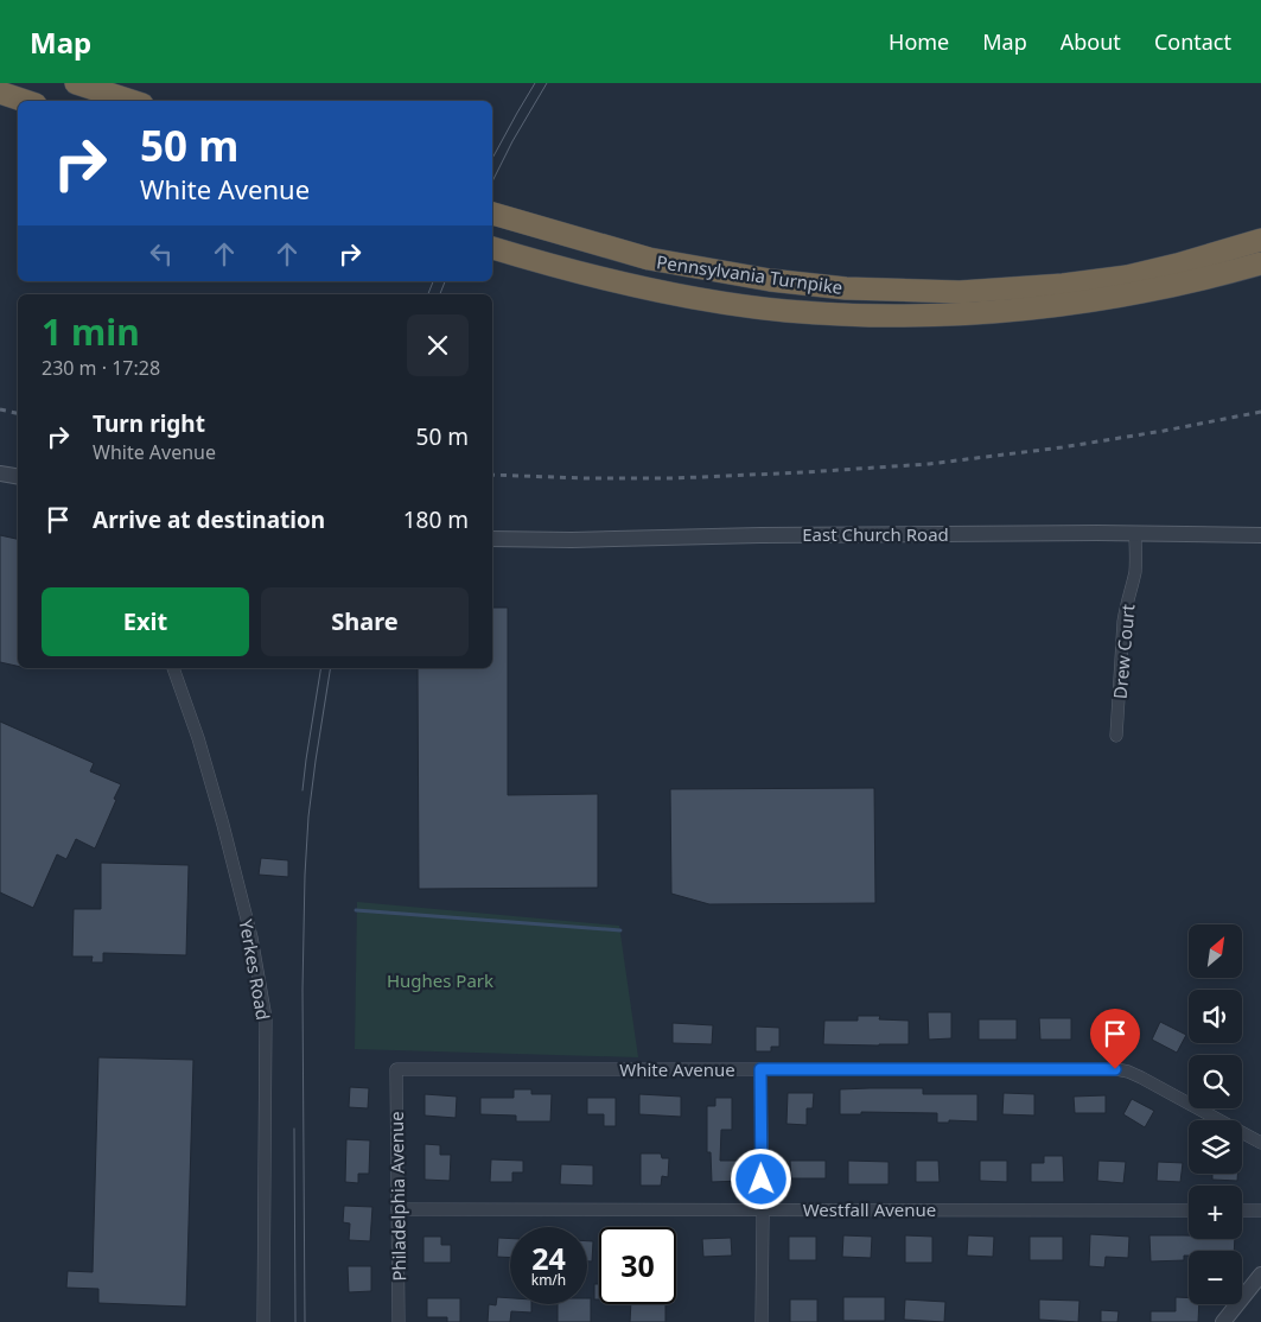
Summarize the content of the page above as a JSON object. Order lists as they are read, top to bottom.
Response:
{
  "streets": {
    "highway": ["Pennsylvania Turnpike"],
    "street": [
      "East Church Road",
      "Drew Court",
      "Yerkes Road",
      "White Avenue",
      "Philadelphia Avenue",
      "Westfall Avenue"
    ]
  },
  "crossings": [
    ["East Church Road", "Drew Court"],
    ["White Avenue", "Philadelphia Avenue"],
    ["Philadelphia Avenue", "Westfall Avenue"]
  ],
  "parks": ["Hughes Park"],
  "north": "top right",
  "page": {
    "header": "Map",
    "nav": [
      "Home",
      "Map",
      "About",
      "Contact"
    ],
    "turn": ["50 m", "White Avenue"],
    "heading": ["1 min", "230 m · 17:28"],
    "list": [
      {
        "name": "Turn right",
        "note": "White Avenue",
        "value": "50 m"
      },
      {
        "name": "Arrive at destination",
        "value": "180 m"
      }
    ],
    "buttons": ["Exit", "Share"],
    "map_buttons": ["+", "−"],
    "speed": "24 km/h",
    "limit": "30"
  }
}
